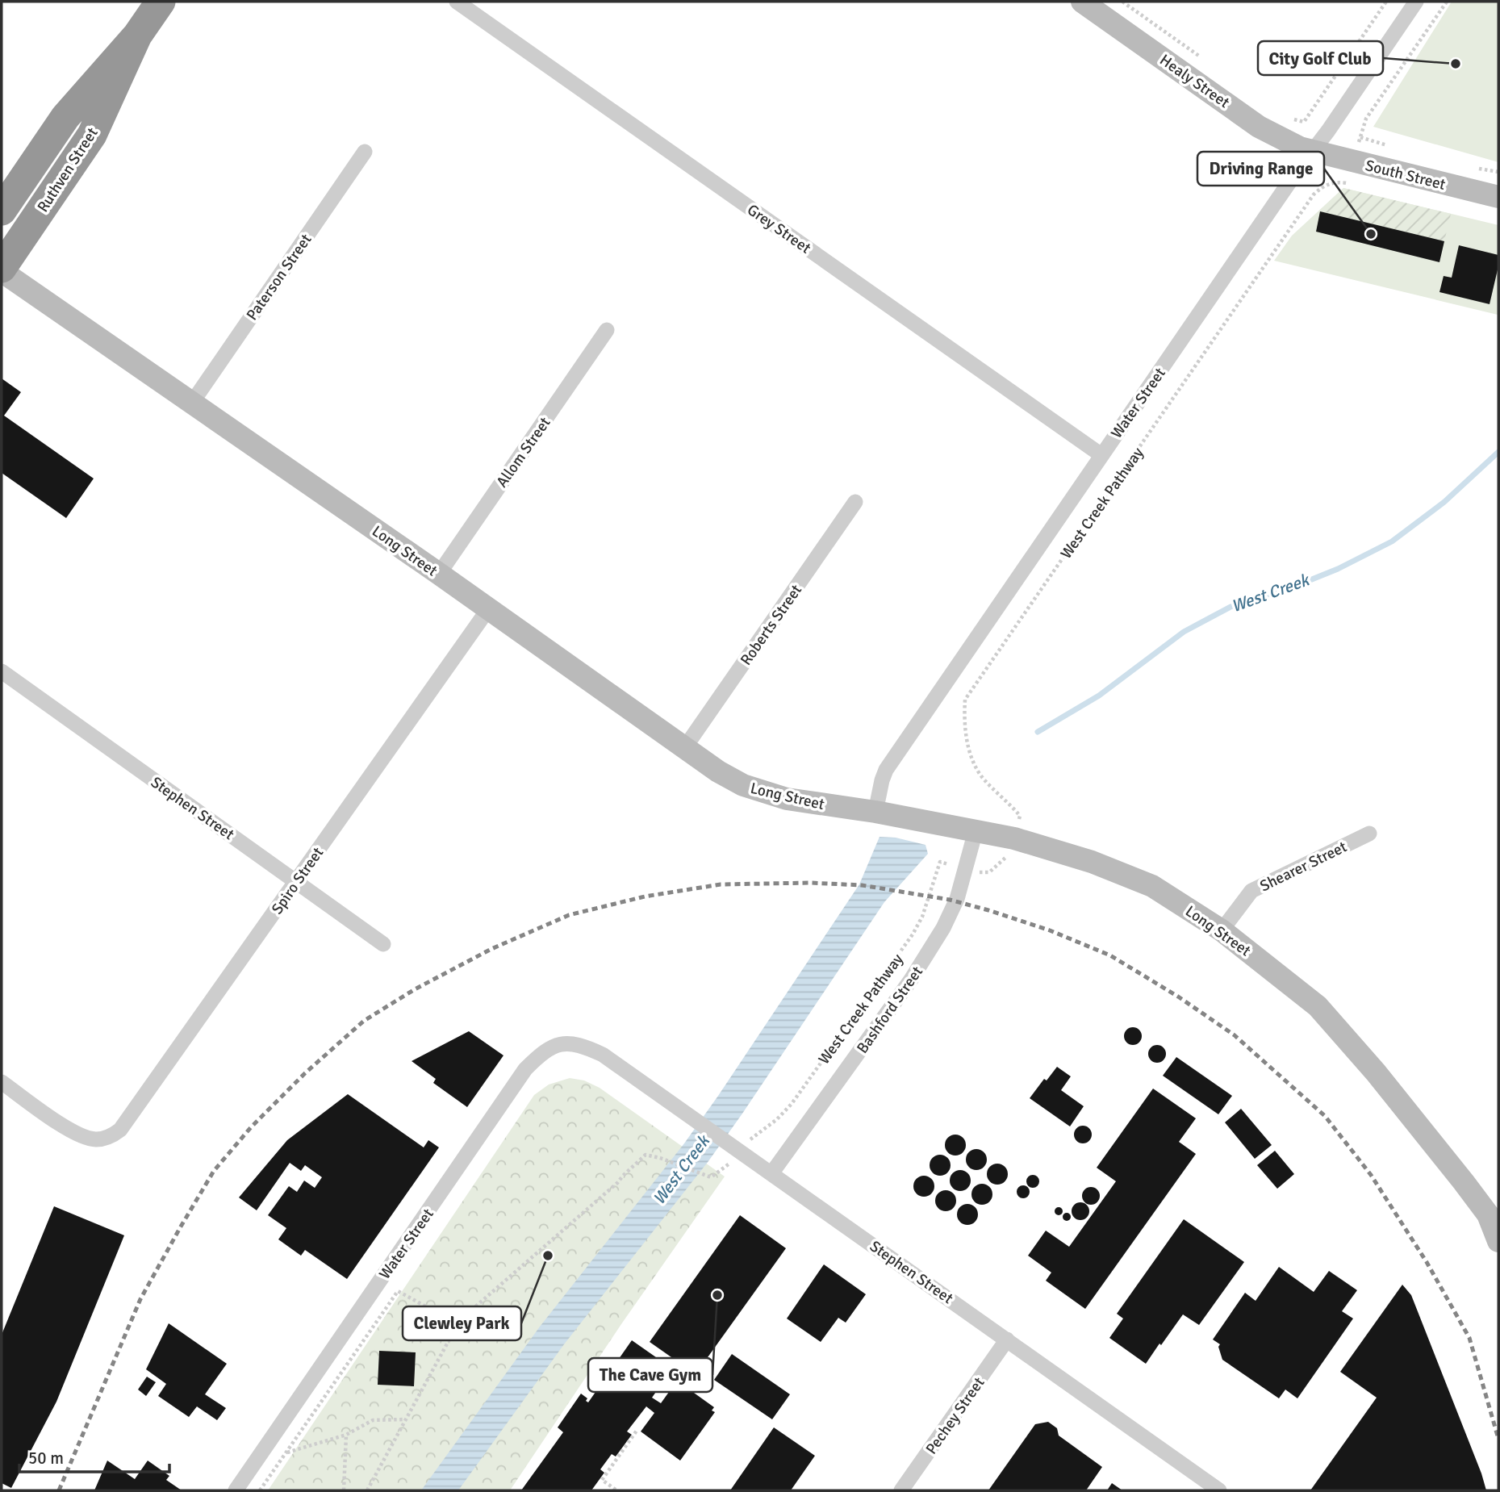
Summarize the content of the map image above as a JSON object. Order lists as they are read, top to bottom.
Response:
{
  "streets": {
    "highway": ["Ruthven Street"],
    "street": [
      "Healy Street",
      "South Street",
      "Grey Street",
      "Paterson Street",
      "Water Street",
      "Allom Street",
      "Long Street",
      "Roberts Street",
      "Stephen Street",
      "Shearer Street",
      "Spiro Street",
      "Bashford Street",
      "Pechey Street"
    ],
    "path": ["West Creek Pathway"]
  },
  "crossings": [
    ["Healy Street", "South Street"],
    ["Healy Street", "Water Street"],
    ["Ruthven Street", "Long Street"],
    ["South Street", "Water Street"],
    ["Grey Street", "Water Street"],
    ["Paterson Street", "Long Street"],
    ["Water Street", "Long Street"],
    ["Water Street", "Stephen Street"],
    ["Allom Street", "Long Street"],
    ["Long Street", "Roberts Street"],
    ["Long Street", "Shearer Street"],
    ["Long Street", "Spiro Street"],
    ["Long Street", "Bashford Street"],
    ["Stephen Street", "Spiro Street"],
    ["Stephen Street", "Bashford Street"],
    ["Stephen Street", "Pechey Street"]
  ],
  "water": ["West Creek"],
  "places": [
    "City Golf Club",
    "Driving Range",
    "Clewley Park",
    "The Cave Gym"
  ],
  "scale_bar": "50 m"
}
